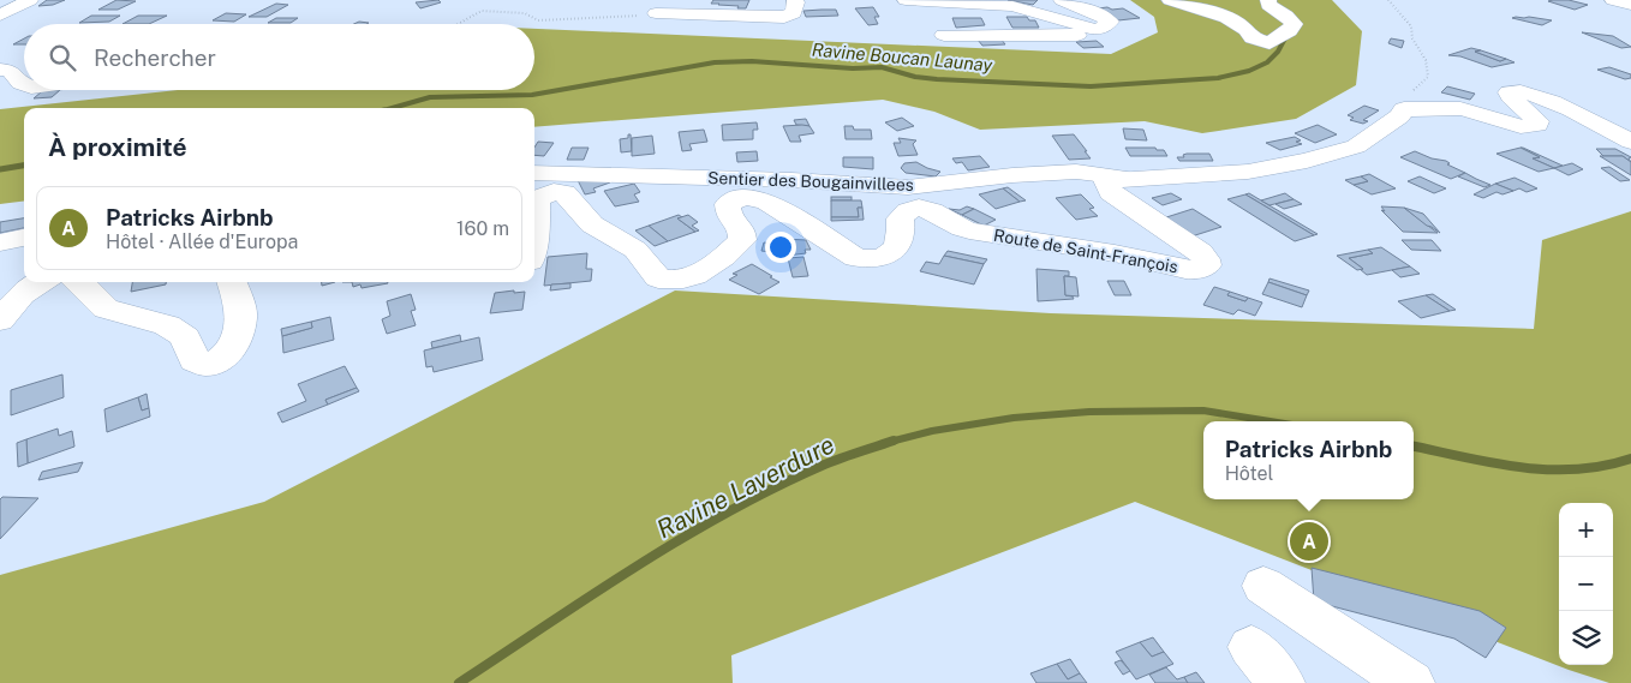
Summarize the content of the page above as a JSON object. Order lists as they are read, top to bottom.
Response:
{
  "streets": {
    "main road": ["Sentier des Bougainvillees", "Route de Saint-François"]
  },
  "crossings": [
    ["Sentier des Bougainvillees", "Route de Saint-François"]
  ],
  "water": ["Ravine Boucan Launay", "Ravine Laverdure"],
  "page": {
    "search": "Rechercher",
    "heading": "À proximité",
    "list": [
      {
        "mark": "A",
        "name": "Patricks Airbnb",
        "note": "Hôtel · Allée d'Europa",
        "value": "160 m"
      }
    ],
    "popup": ["Patricks Airbnb", "Hôtel"],
    "map_buttons": ["+", "−"],
    "pins": "A"
  }
}
